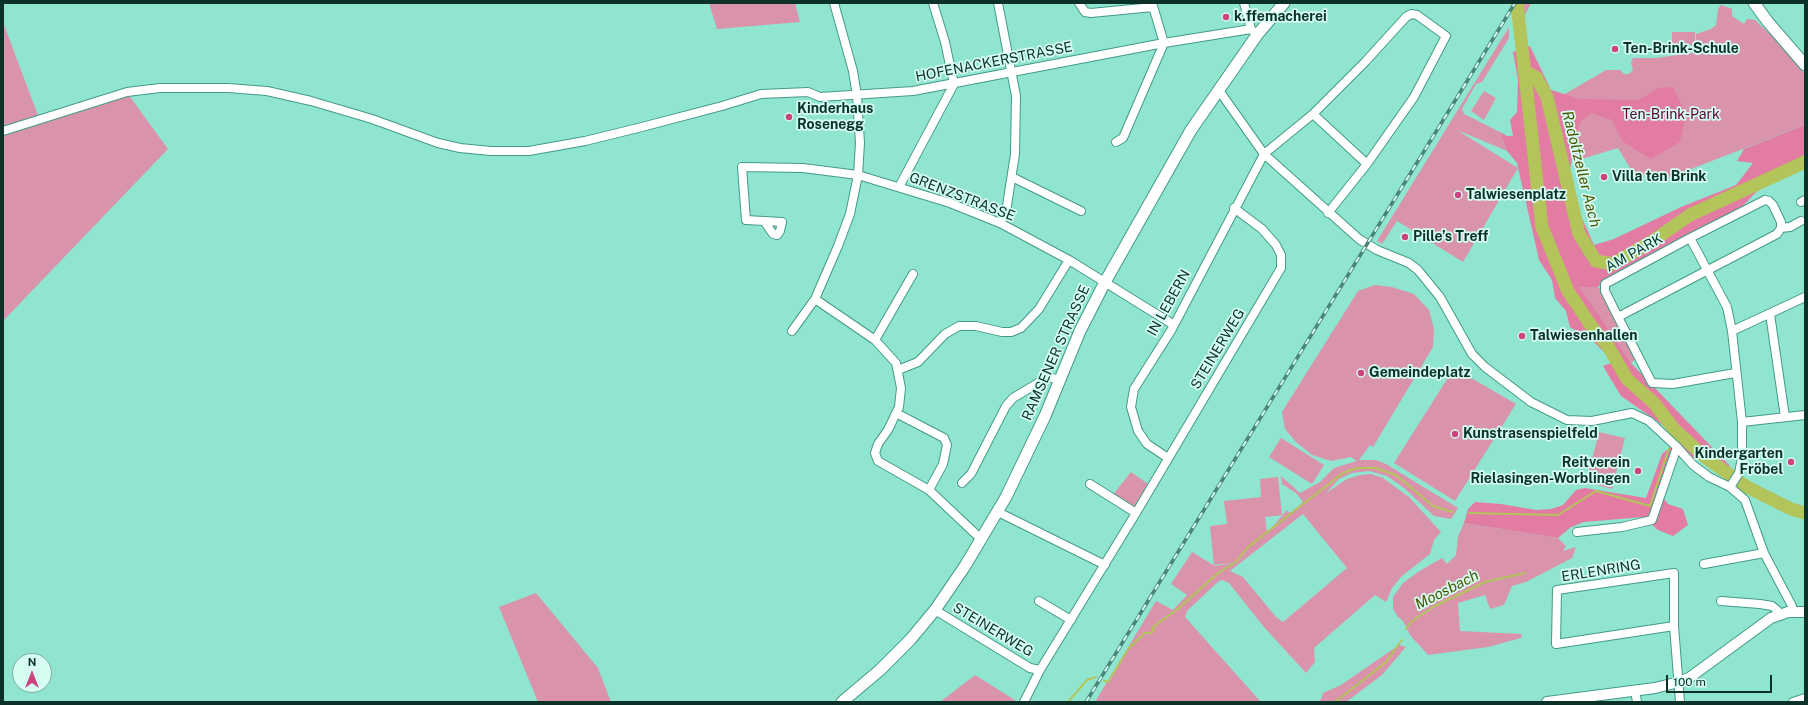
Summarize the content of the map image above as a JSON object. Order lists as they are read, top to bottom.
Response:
{
  "streets": {
    "main road": ["RAMSENER STRASSE"],
    "street": [
      "HOFENACKERSTRASSE",
      "GRENZSTRASSE",
      "AM PARK",
      "IN LEBERN",
      "STEINERWEG",
      "ERLENRING"
    ]
  },
  "crossings": [
    ["HOFENACKERSTRASSE", "RAMSENER STRASSE"],
    ["GRENZSTRASSE", "IN LEBERN"],
    ["GRENZSTRASSE", "RAMSENER STRASSE"],
    ["IN LEBERN", "STEINERWEG"],
    ["STEINERWEG", "RAMSENER STRASSE"]
  ],
  "water": ["Radolfzeller Aach", "Moosbach"],
  "parks": ["Ten-Brink-Park"],
  "places": [
    "k.ffemacherei",
    "Ten-Brink-Schule",
    "Kinderhaus Rosenegg",
    "Villa ten Brink",
    "Talwiesenplatz",
    "Pille’s Treff",
    "Talwiesenhallen",
    "Gemeindeplatz",
    "Kunstrasenspielfeld",
    "Kindergarten Fröbel",
    "Reitverein Rielasingen-Worblingen"
  ],
  "scale_bar": "100 m",
  "north": "top"
}
